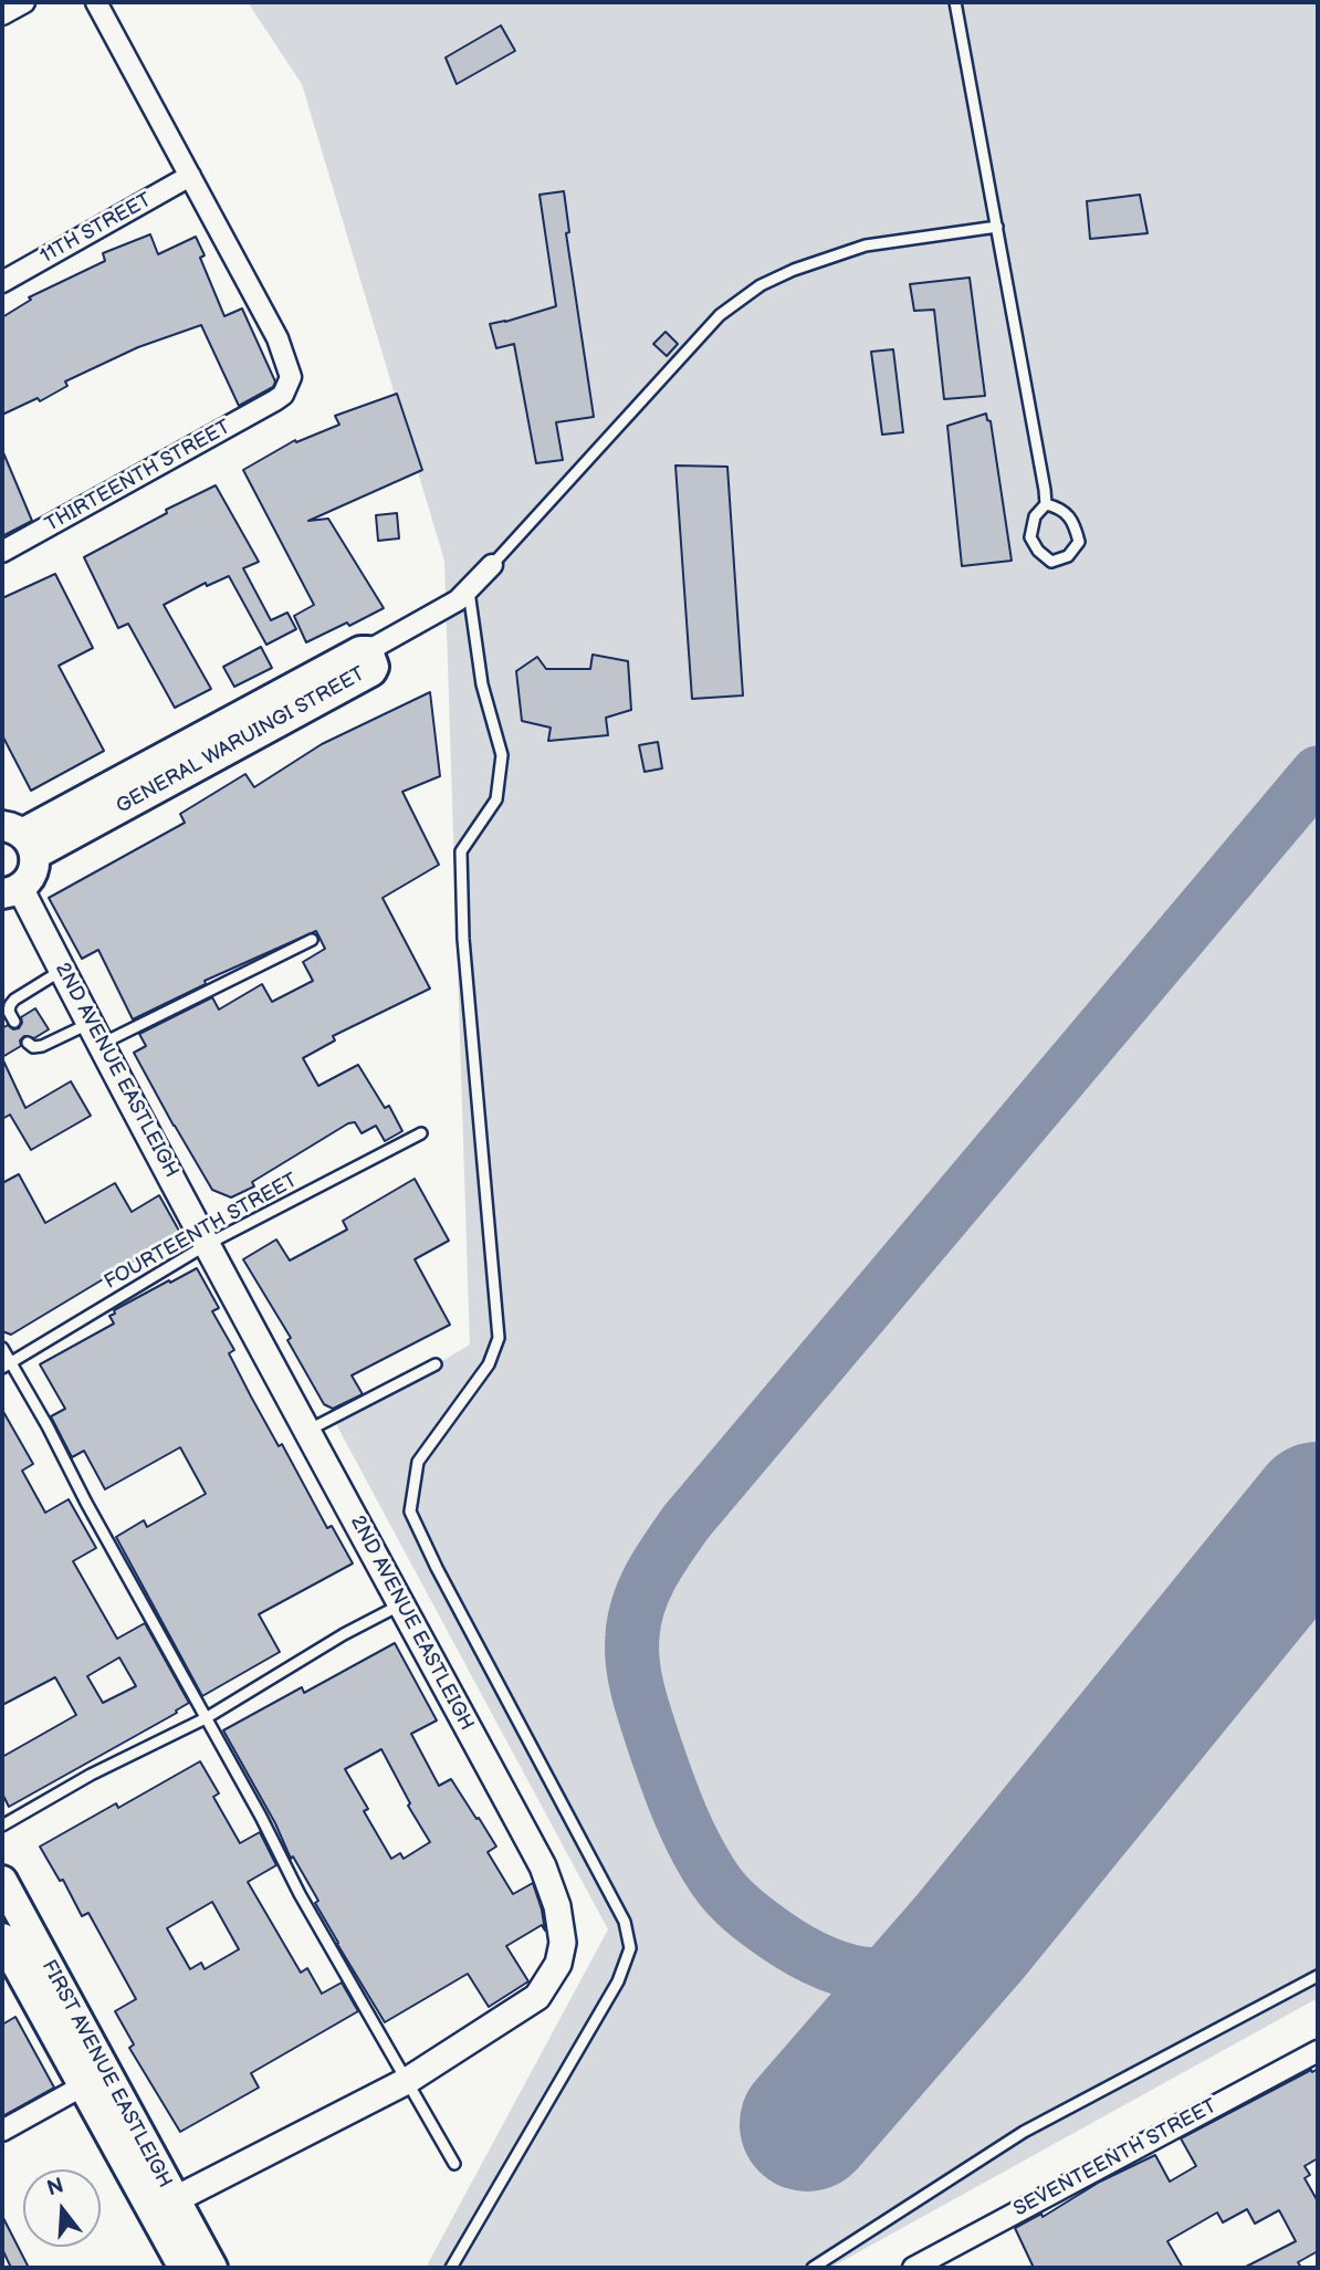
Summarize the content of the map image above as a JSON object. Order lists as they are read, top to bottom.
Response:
{
  "streets": {
    "main road": ["GENERAL WARUINGI STREET", "FIRST AVENUE EASTLEIGH"],
    "street": [
      "11TH STREET",
      "THIRTEENTH STREET",
      "2ND AVENUE EASTLEIGH",
      "SEVENTEENTH STREET"
    ],
    "lane": ["FOURTEENTH STREET"]
  },
  "crossings": [
    ["11TH STREET", "THIRTEENTH STREET"],
    ["2ND AVENUE EASTLEIGH", "FOURTEENTH STREET"],
    ["2ND AVENUE EASTLEIGH", "FIRST AVENUE EASTLEIGH"]
  ],
  "north": "top"
}
